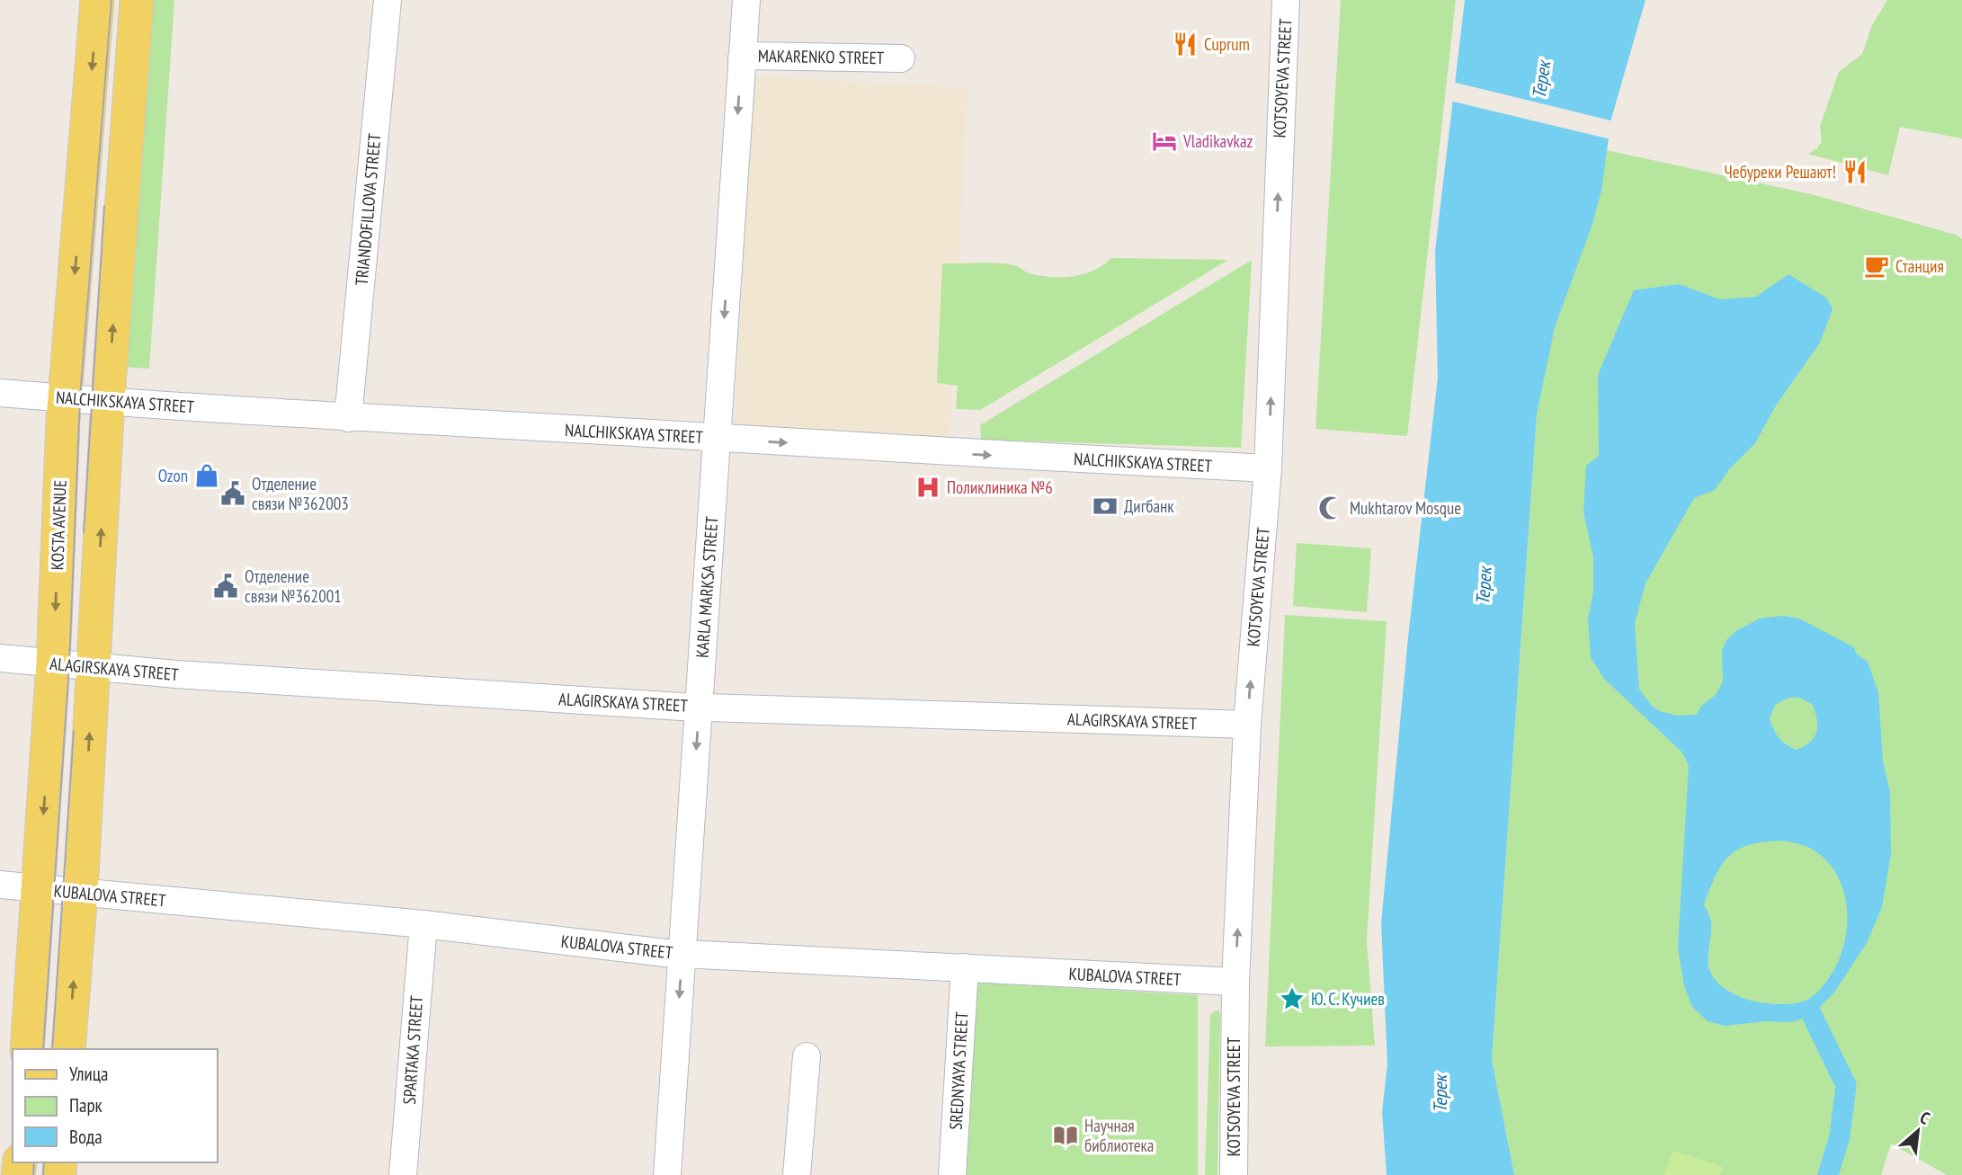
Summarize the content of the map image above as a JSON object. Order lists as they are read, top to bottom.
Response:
{
  "streets": {
    "main road": ["KOSTA AVENUE"],
    "street": [
      "MAKARENKO STREET",
      "KOTSOYEVA STREET",
      "TRIANDOFILLOVA STREET",
      "NALCHIKSKAYA STREET",
      "KARLA MARKSA STREET",
      "ALAGIRSKAYA STREET",
      "KUBALOVA STREET",
      "SPARTAKA STREET",
      "SREDNYAYA STREET"
    ]
  },
  "crossings": [
    ["MAKARENKO STREET", "KARLA MARKSA STREET"],
    ["KOTSOYEVA STREET", "NALCHIKSKAYA STREET"],
    ["KOTSOYEVA STREET", "ALAGIRSKAYA STREET"],
    ["KOTSOYEVA STREET", "KUBALOVA STREET"],
    ["TRIANDOFILLOVA STREET", "NALCHIKSKAYA STREET"],
    ["NALCHIKSKAYA STREET", "KOSTA AVENUE"],
    ["NALCHIKSKAYA STREET", "KARLA MARKSA STREET"],
    ["KOSTA AVENUE", "ALAGIRSKAYA STREET"],
    ["KOSTA AVENUE", "KUBALOVA STREET"],
    ["KARLA MARKSA STREET", "ALAGIRSKAYA STREET"],
    ["KARLA MARKSA STREET", "KUBALOVA STREET"],
    ["KUBALOVA STREET", "SPARTAKA STREET"],
    ["KUBALOVA STREET", "SREDNYAYA STREET"]
  ],
  "one_way": ["KOTSOYEVA STREET", "NALCHIKSKAYA STREET", "KARLA MARKSA STREET"],
  "water": ["Терек"],
  "places": {
    "restaurant": ["Cuprum", "Чебуреки Решают!"],
    "hotel": ["Vladikavkaz"],
    "cafe": ["Станция"],
    "shop": ["Ozon"],
    "hospital": ["Поликлиника №6"],
    "public building": ["Отделение связи №362003", "Отделение связи №362001"],
    "bank": ["Дигбанк"],
    "mosque": ["Mukhtarov Mosque"],
    "place": ["Ю. С. Кучиев"],
    "library": ["Научная библиотека"]
  },
  "legend": ["Улица", "Парк", "Вода"],
  "north": "top right"
}
